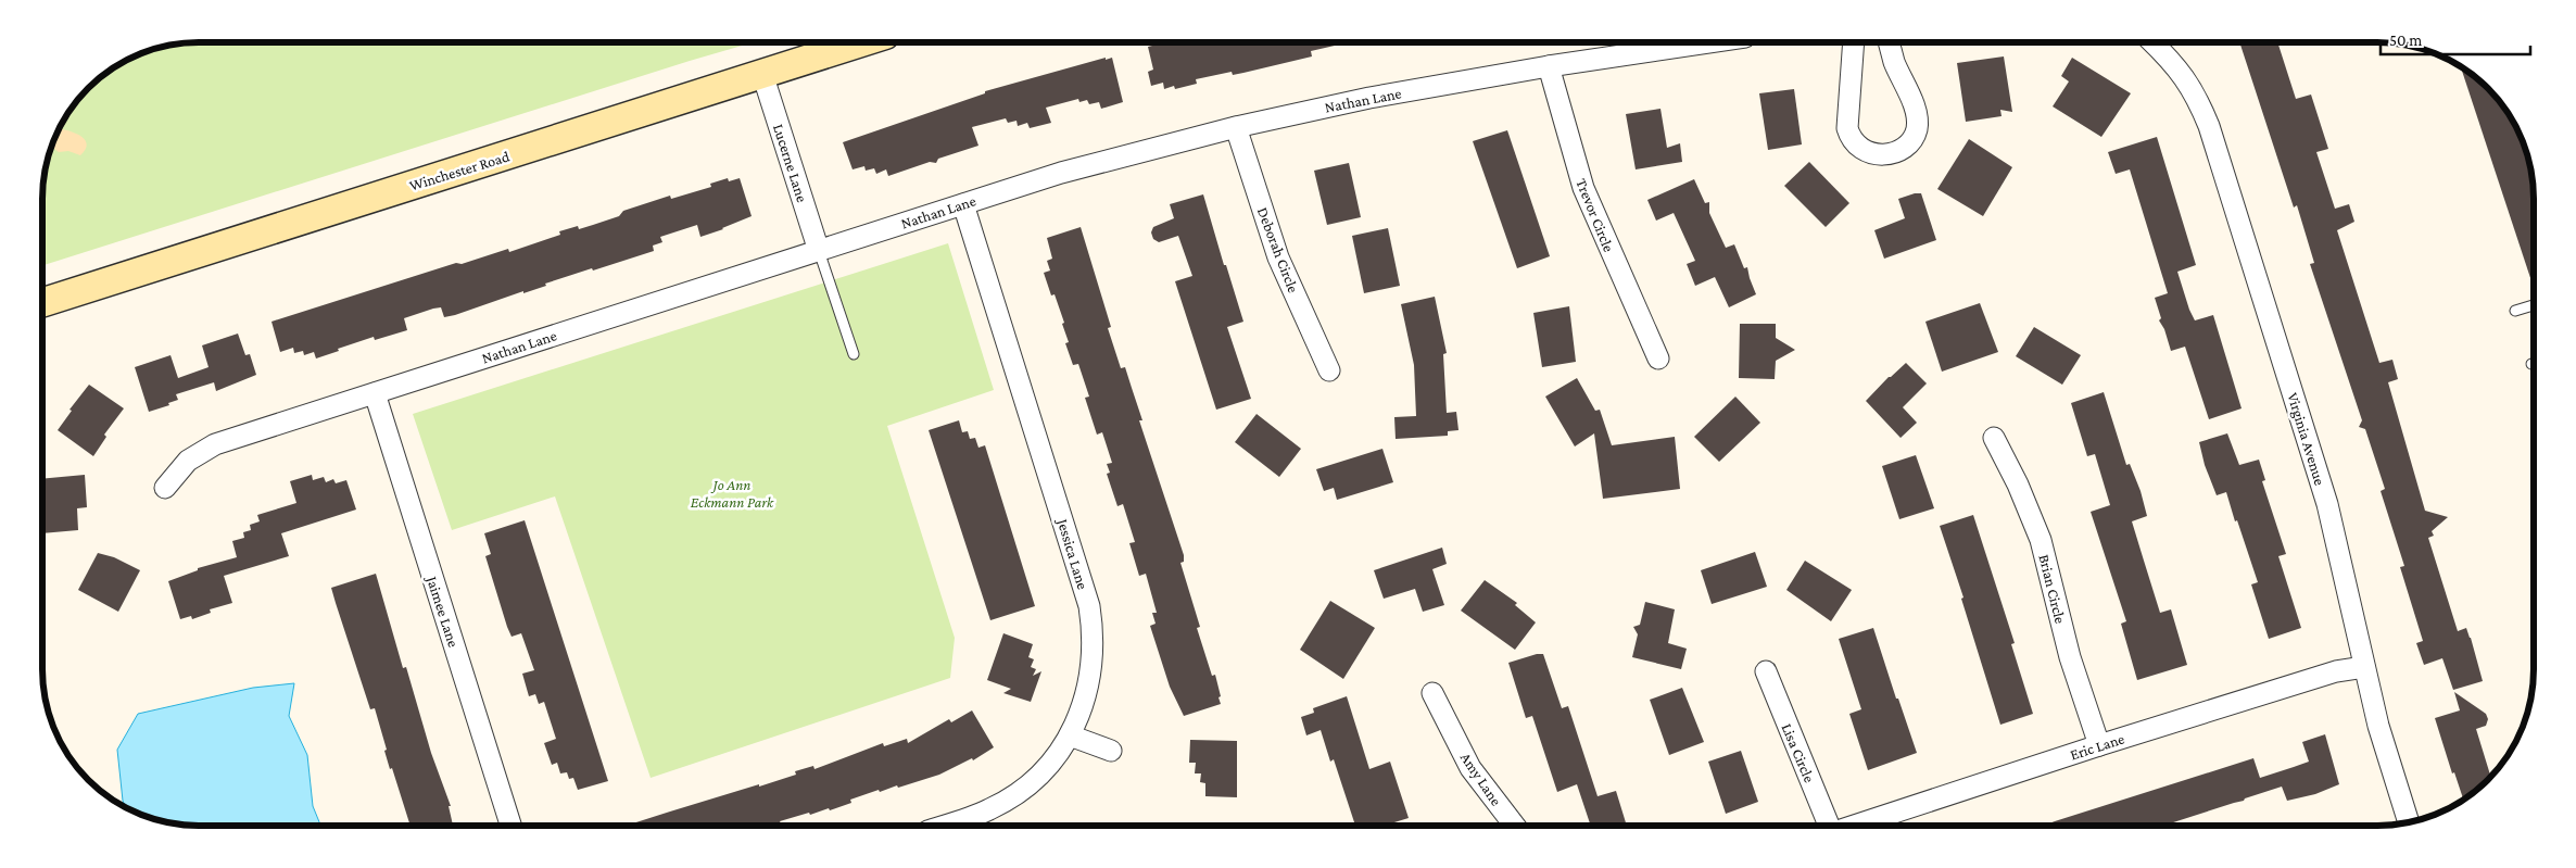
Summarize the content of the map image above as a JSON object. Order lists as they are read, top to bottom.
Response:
{
  "streets": {
    "main road": ["Winchester Road"],
    "street": [
      "Nathan Lane",
      "Lucerne Lane",
      "Trevor Circle",
      "Deborah Circle",
      "Virginia Avenue",
      "Jessica Lane",
      "Brian Circle",
      "Jaimee Lane",
      "Eric Lane",
      "Lisa Circle",
      "Amy Lane"
    ]
  },
  "crossings": [
    ["Nathan Lane", "Lucerne Lane"],
    ["Nathan Lane", "Trevor Circle"],
    ["Nathan Lane", "Deborah Circle"],
    ["Nathan Lane", "Jessica Lane"],
    ["Nathan Lane", "Jaimee Lane"],
    ["Lucerne Lane", "Winchester Road"],
    ["Virginia Avenue", "Eric Lane"],
    ["Brian Circle", "Eric Lane"]
  ],
  "parks": ["Jo Ann Eckmann Park"],
  "scale_bar": "50 m"
}
